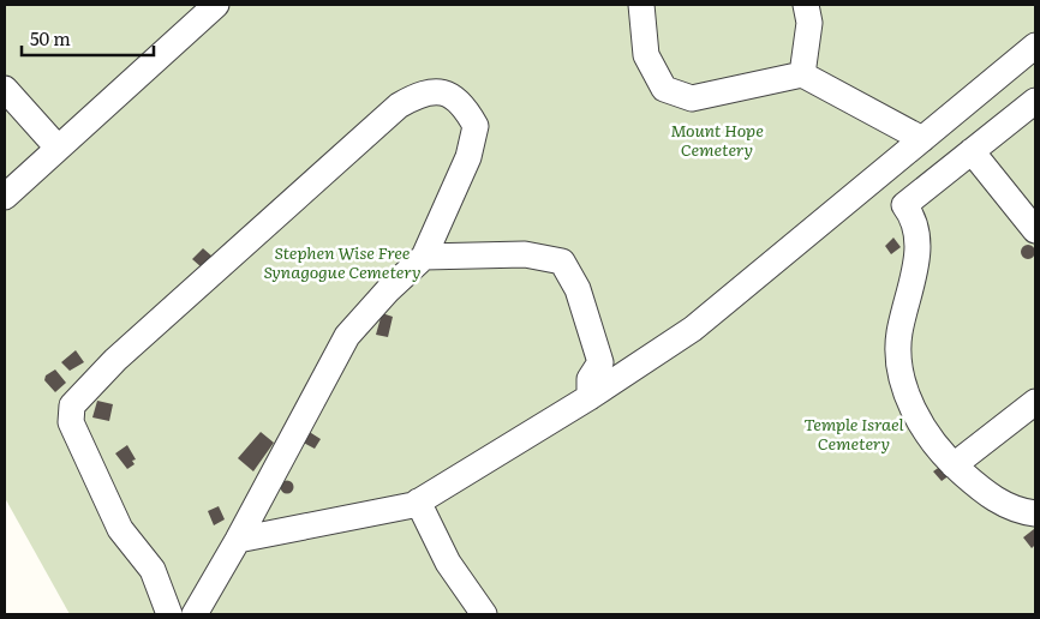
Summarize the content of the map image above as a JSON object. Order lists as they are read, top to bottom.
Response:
{
  "parks": ["Mount Hope Cemetery", "Stephen Wise Free Synagogue Cemetery", "Temple Israel Cemetery"],
  "scale_bar": "50 m"
}
